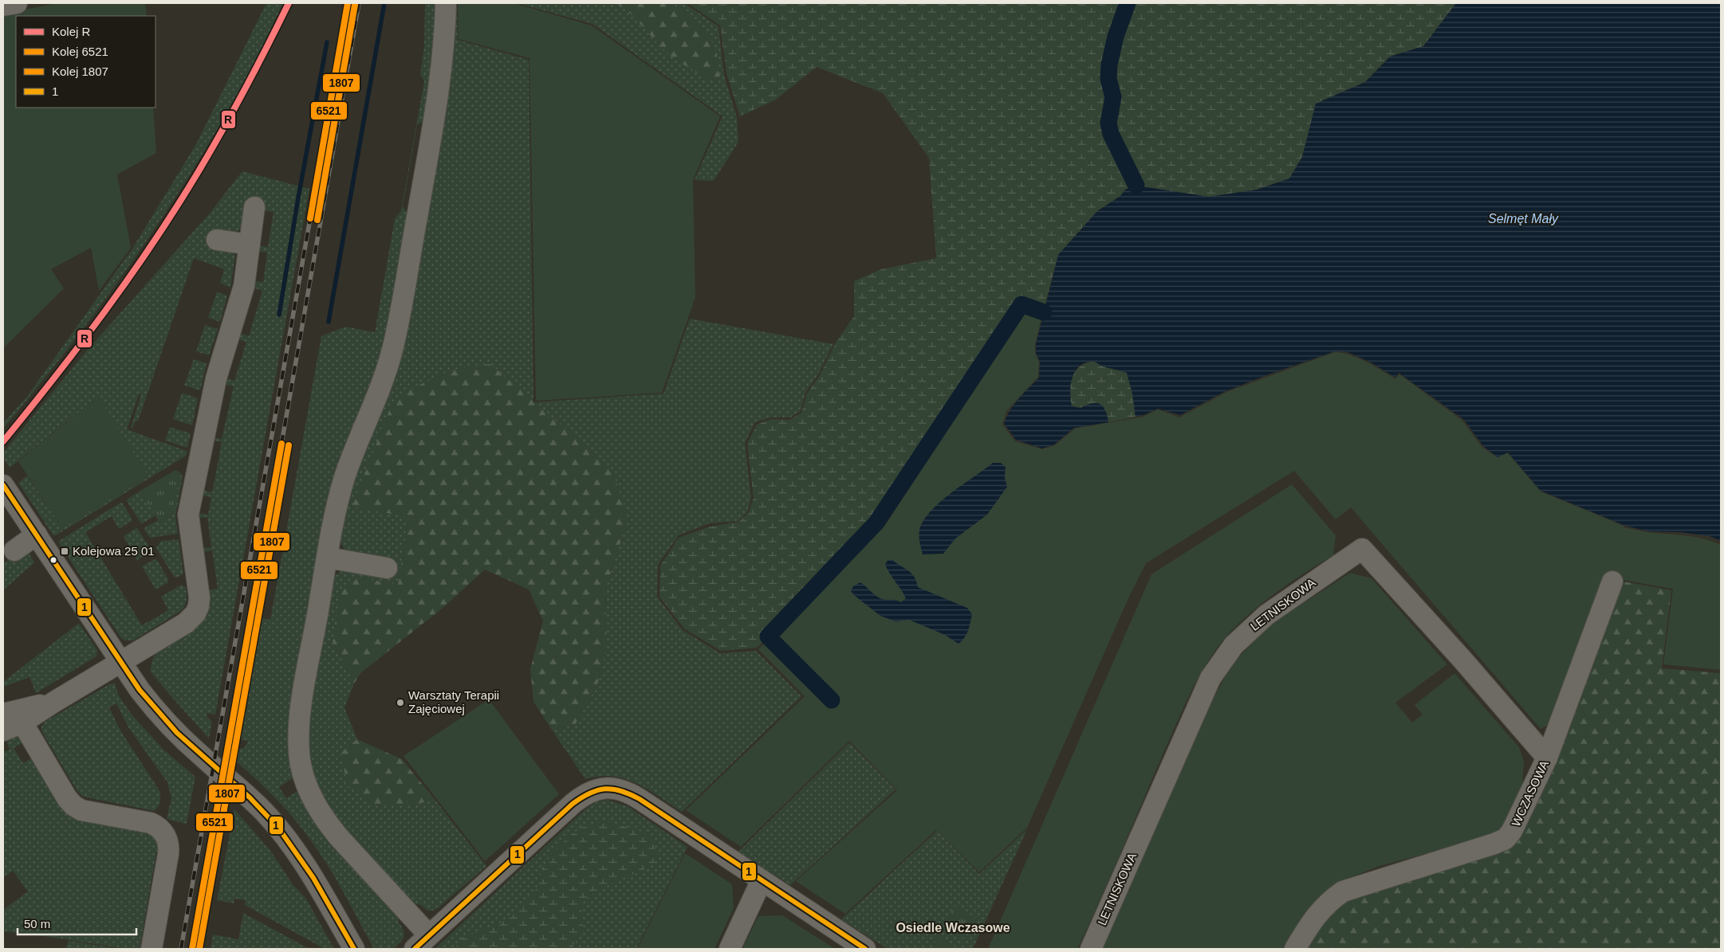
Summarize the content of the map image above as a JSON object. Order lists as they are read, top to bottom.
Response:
{
  "streets": {
    "street": ["LETNISKOWA", "WCZASOWA"]
  },
  "crossings": [
    ["LETNISKOWA", "WCZASOWA"]
  ],
  "districts": ["Osiedle Wczasowe"],
  "water": ["Selmęt Mały"],
  "places": {
    "transit": ["Kolejowa 25 01"],
    "other": ["Warsztaty Terapii Zajęciowej"]
  },
  "lines": [
    "rail line R",
    "rail line 6521",
    "rail line 1807",
    "transit line 1"
  ],
  "legend": [
    "Kolej R",
    "Kolej 6521",
    "Kolej 1807",
    "1"
  ],
  "scale_bar": "50 m"
}
